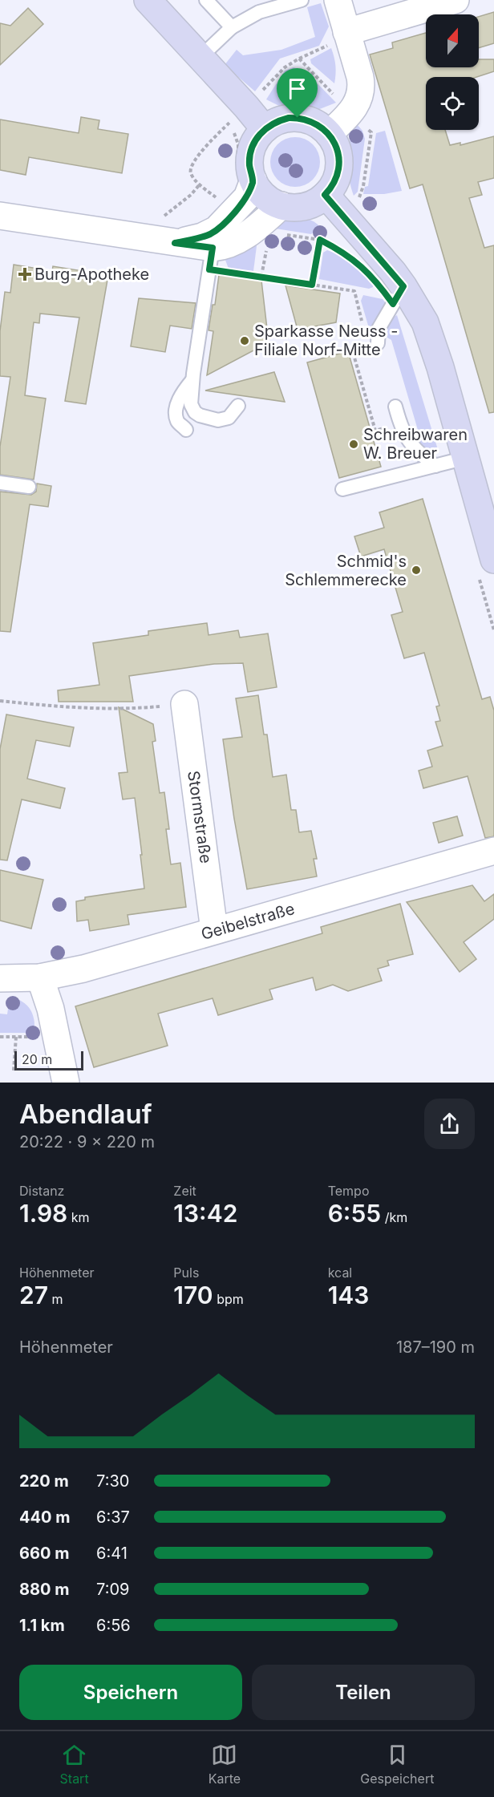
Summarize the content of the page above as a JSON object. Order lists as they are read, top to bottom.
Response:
{
  "streets": {
    "street": ["Stormstraße", "Geibelstraße"]
  },
  "crossings": [
    ["Stormstraße", "Geibelstraße"]
  ],
  "places": {
    "health": ["Burg-Apotheke"],
    "other": ["Sparkasse Neuss - Filiale Norf-Mitte", "Schreibwaren W. Breuer", "Schmid's Schlemmerecke"]
  },
  "scale_bar": "20 m",
  "north": "top",
  "page": {
    "scale": "20 m",
    "heading": ["Abendlauf", "20:22 · 9 × 220 m"],
    "stats": [
      ["Distanz", "1.98 km"],
      ["Zeit", "13:42"],
      ["Tempo", "6:55 /km"],
      ["Höhenmeter", "27 m"],
      ["Puls", "170 bpm"],
      ["kcal", "143"]
    ],
    "chart": ["Höhenmeter", "187–190 m"],
    "list": [
      {
        "name": "220 m",
        "note": "7:30"
      },
      {
        "name": "440 m",
        "note": "6:37"
      },
      {
        "name": "660 m",
        "note": "6:41"
      },
      {
        "name": "880 m",
        "note": "7:09"
      },
      {
        "name": "1.1 km",
        "note": "6:56"
      }
    ],
    "buttons": ["Speichern", "Teilen"],
    "tabs": ["Start", "Karte", "Gespeichert"]
  }
}
